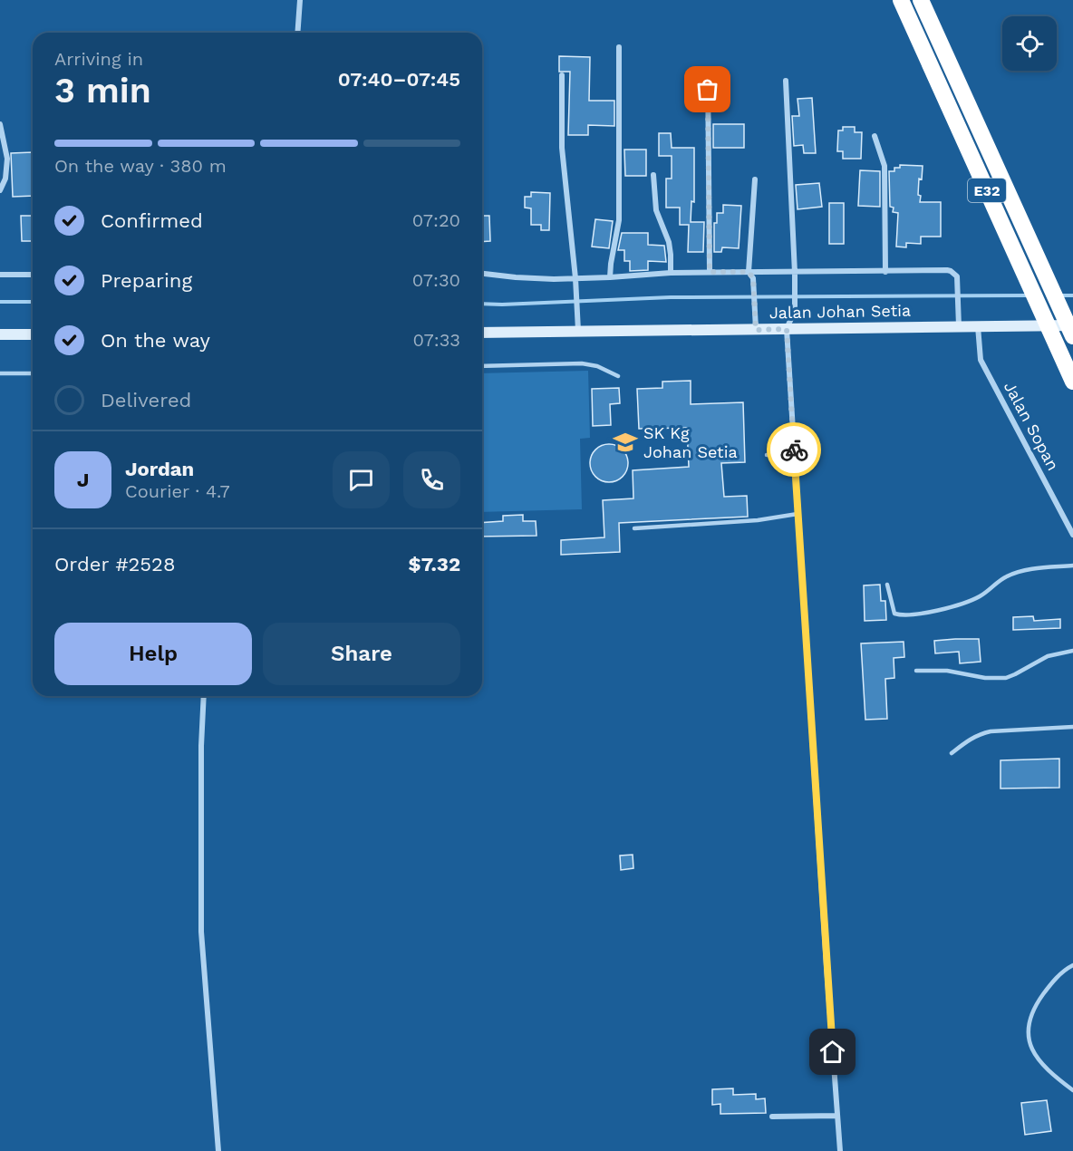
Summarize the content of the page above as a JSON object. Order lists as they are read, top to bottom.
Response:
{
  "streets": {
    "highway": ["E32"],
    "main road": ["Jalan Johan Setia"],
    "street": ["Jalan Sopan"]
  },
  "crossings": [
    ["Jalan Johan Setia", "Jalan Sopan"]
  ],
  "places": {
    "school or university": ["SK Kg Johan Setia"]
  },
  "page": {
    "heading": ["3 min", "Arriving in", "07:40–07:45"],
    "panel": [
      "Jordan",
      "Courier · 4.7",
      "Order #2528",
      "$7.32"
    ],
    "bar": "On the way · 380 m",
    "list": [
      ["Confirmed", "07:20"],
      ["Preparing", "07:30"],
      ["On the way", "07:33"],
      "Delivered"
    ],
    "round": "J",
    "buttons": ["Help", "Share"]
  }
}
